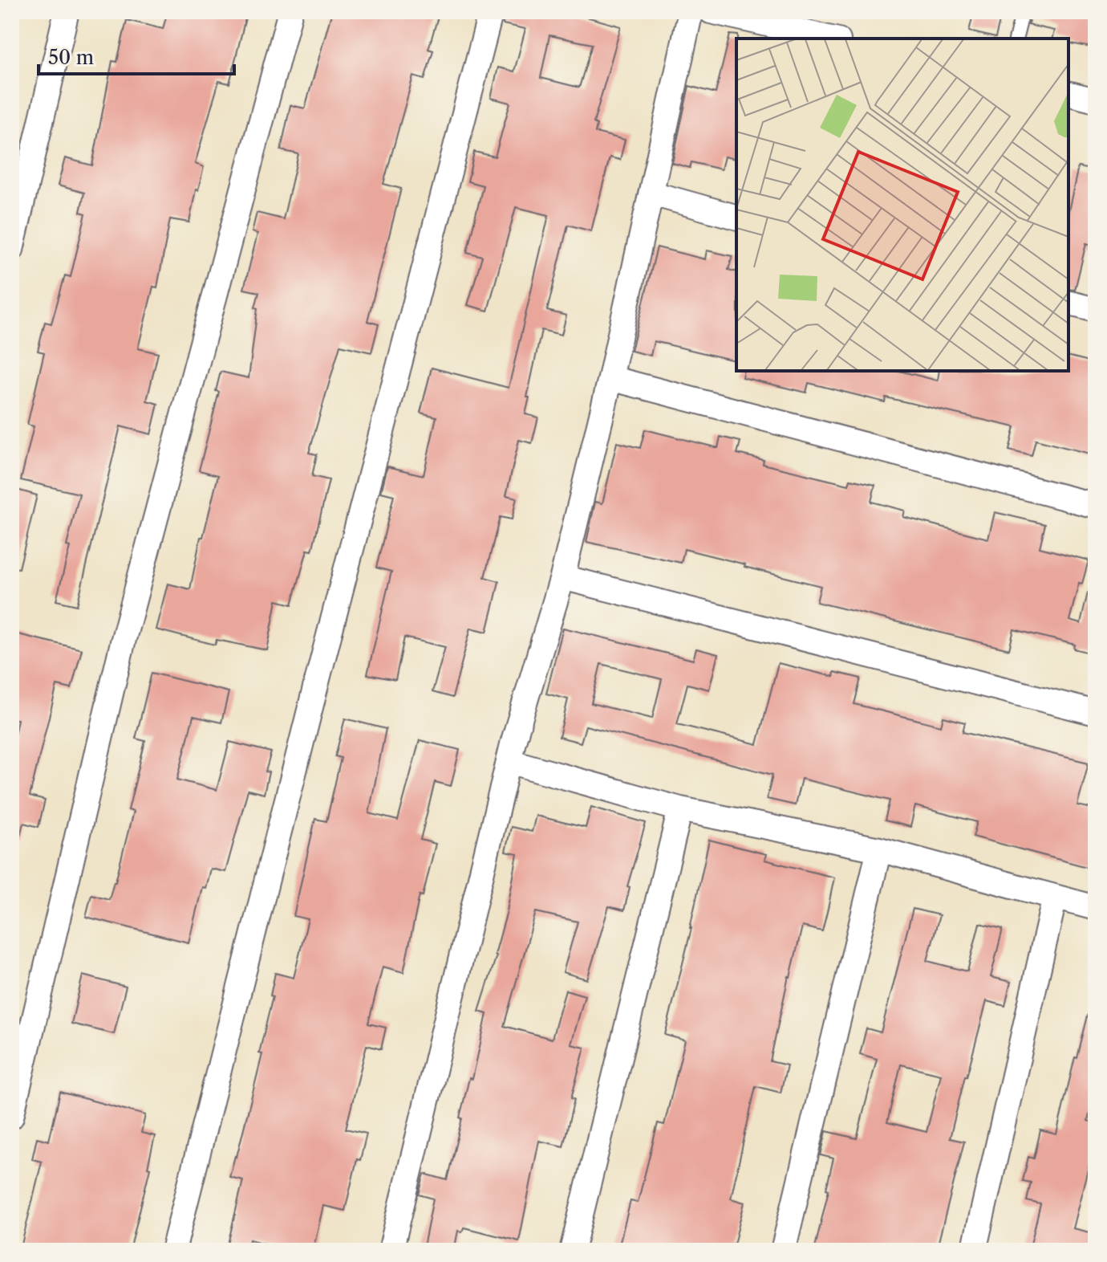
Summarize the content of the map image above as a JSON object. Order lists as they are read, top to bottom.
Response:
{
  "scale_bar": "50 m"
}
